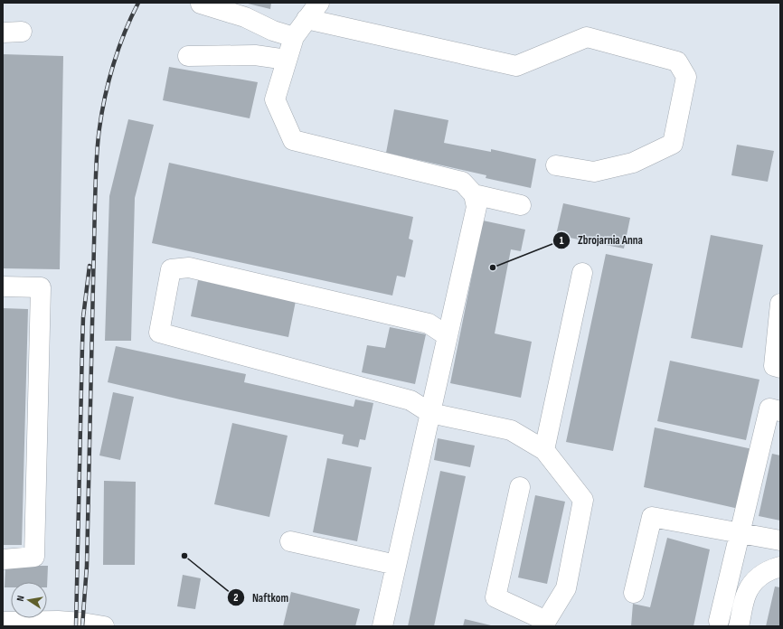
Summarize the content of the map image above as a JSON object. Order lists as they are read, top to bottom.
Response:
{
  "places": ["Zbrojarnia Anna", "Naftkom"],
  "north": "left"
}
